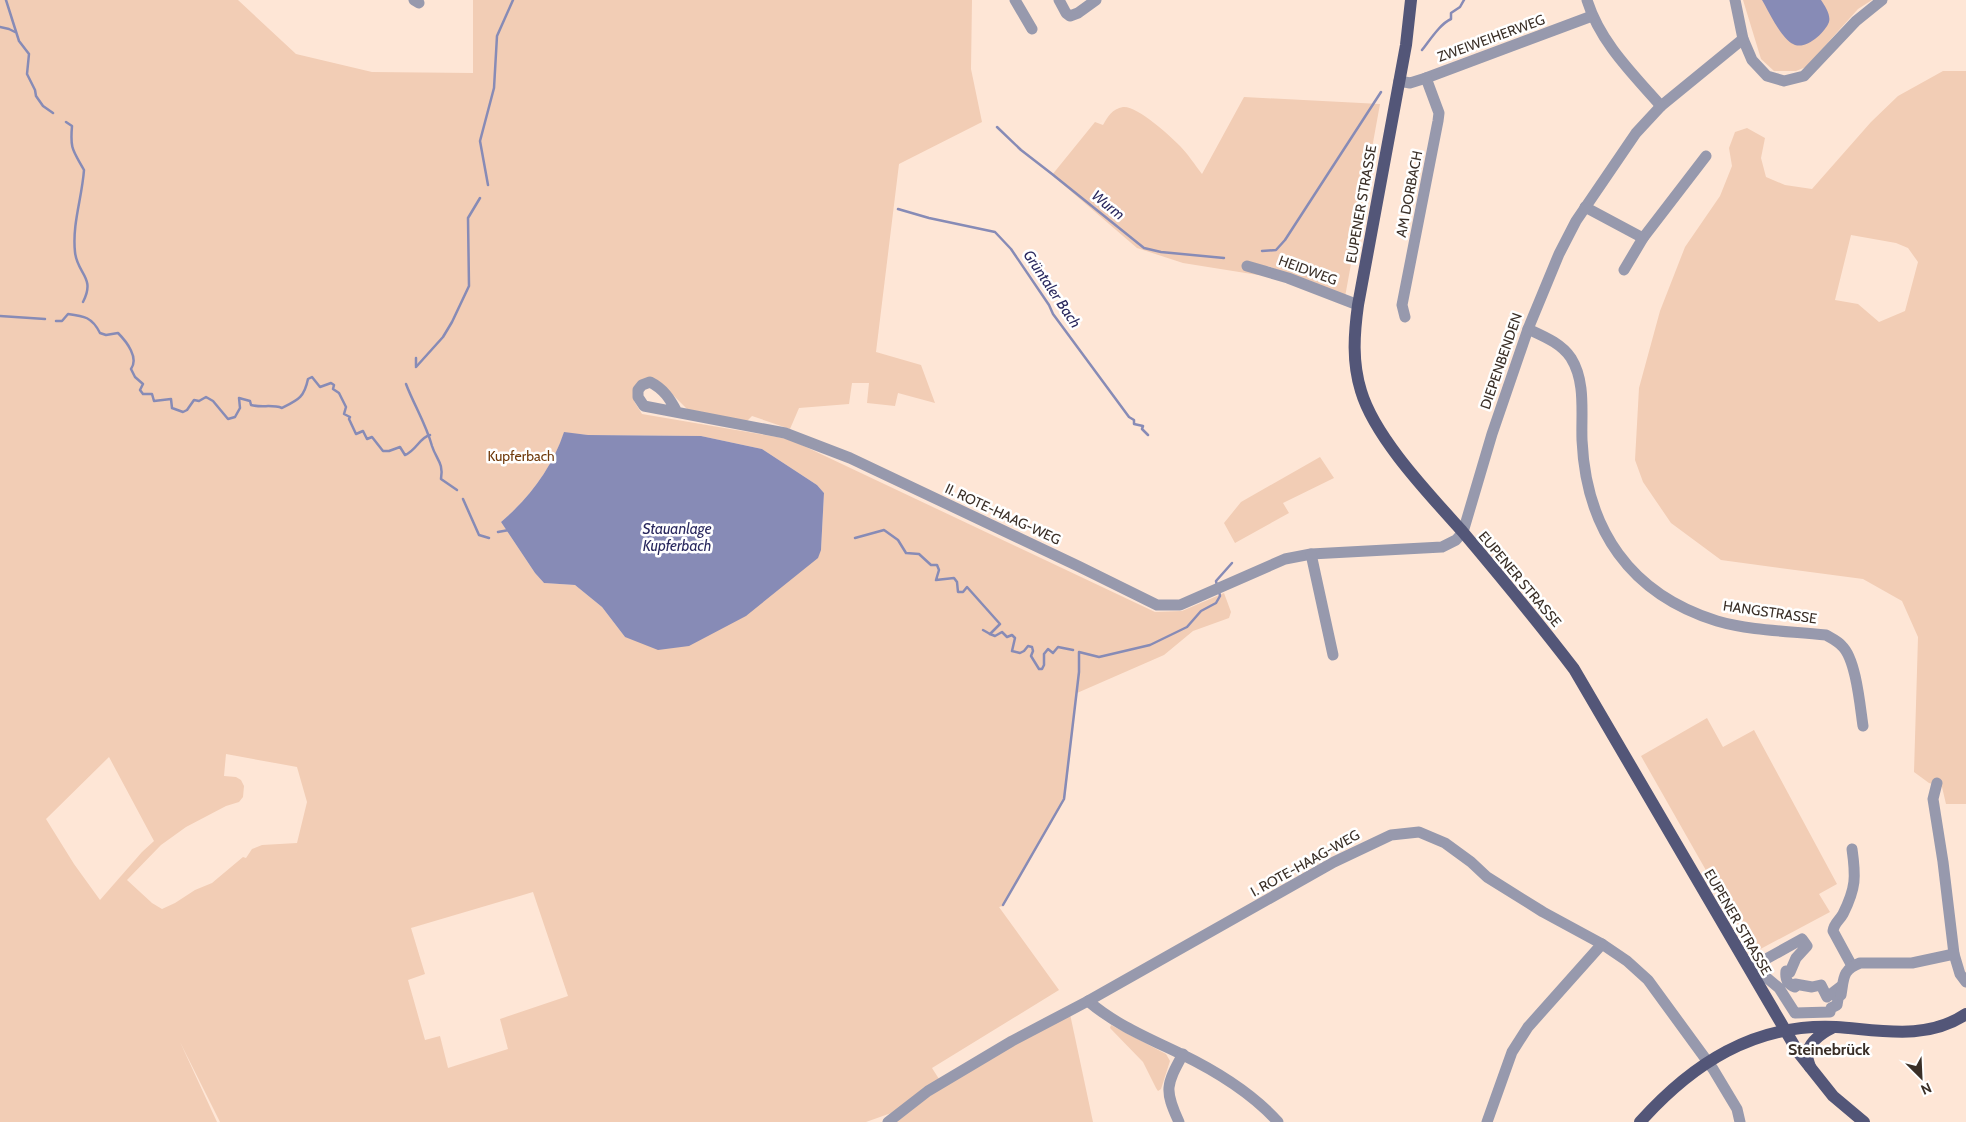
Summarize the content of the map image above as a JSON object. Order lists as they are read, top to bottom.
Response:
{
  "streets": {
    "main road": ["EUPENER STRASSE"],
    "street": [
      "ZWEIWEIHERWEG",
      "AM DORBACH",
      "HEIDWEG",
      "DIEPENBENDEN",
      "II. ROTE-HAAG-WEG",
      "HANGSTRASSE",
      "I. ROTE-HAAG-WEG"
    ]
  },
  "crossings": [
    ["ZWEIWEIHERWEG", "AM DORBACH"],
    ["ZWEIWEIHERWEG", "EUPENER STRASSE"],
    ["EUPENER STRASSE", "HEIDWEG"],
    ["EUPENER STRASSE", "DIEPENBENDEN"],
    ["EUPENER STRASSE", "II. ROTE-HAAG-WEG"],
    ["DIEPENBENDEN", "II. ROTE-HAAG-WEG"],
    ["DIEPENBENDEN", "HANGSTRASSE"]
  ],
  "districts": ["Steinebrück"],
  "water": ["Wurm", "Grüntaler Bach", "Stauanlage Kupferbach"],
  "parks": ["Kupferbach"],
  "north": "bottom right"
}
